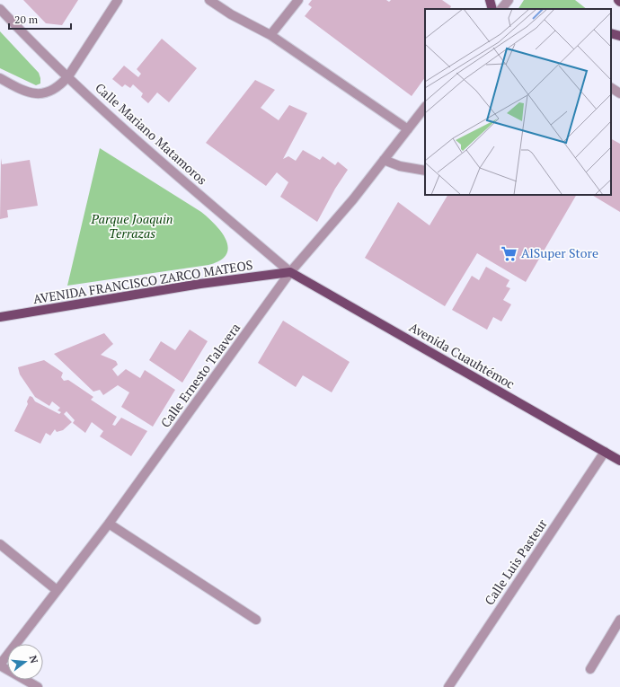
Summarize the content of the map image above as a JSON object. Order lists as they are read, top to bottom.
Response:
{
  "streets": {
    "main road": ["AVENIDA FRANCISCO ZARCO MATEOS", "Avenida Cuauhtémoc"],
    "street": ["Calle Mariano Matamoros", "Calle Ernesto Talavera", "Calle Luis Pasteur"]
  },
  "crossings": [
    ["Calle Mariano Matamoros", "AVENIDA FRANCISCO ZARCO MATEOS"],
    ["Calle Mariano Matamoros", "Avenida Cuauhtémoc"],
    ["Calle Mariano Matamoros", "Calle Ernesto Talavera"],
    ["AVENIDA FRANCISCO ZARCO MATEOS", "Avenida Cuauhtémoc"],
    ["AVENIDA FRANCISCO ZARCO MATEOS", "Calle Ernesto Talavera"],
    ["Avenida Cuauhtémoc", "Calle Ernesto Talavera"],
    ["Avenida Cuauhtémoc", "Calle Luis Pasteur"]
  ],
  "parks": ["Parque Joaquin Terrazas"],
  "places": {
    "supermarket": ["AlSuper Store"]
  },
  "scale_bar": "20 m",
  "north": "right"
}
